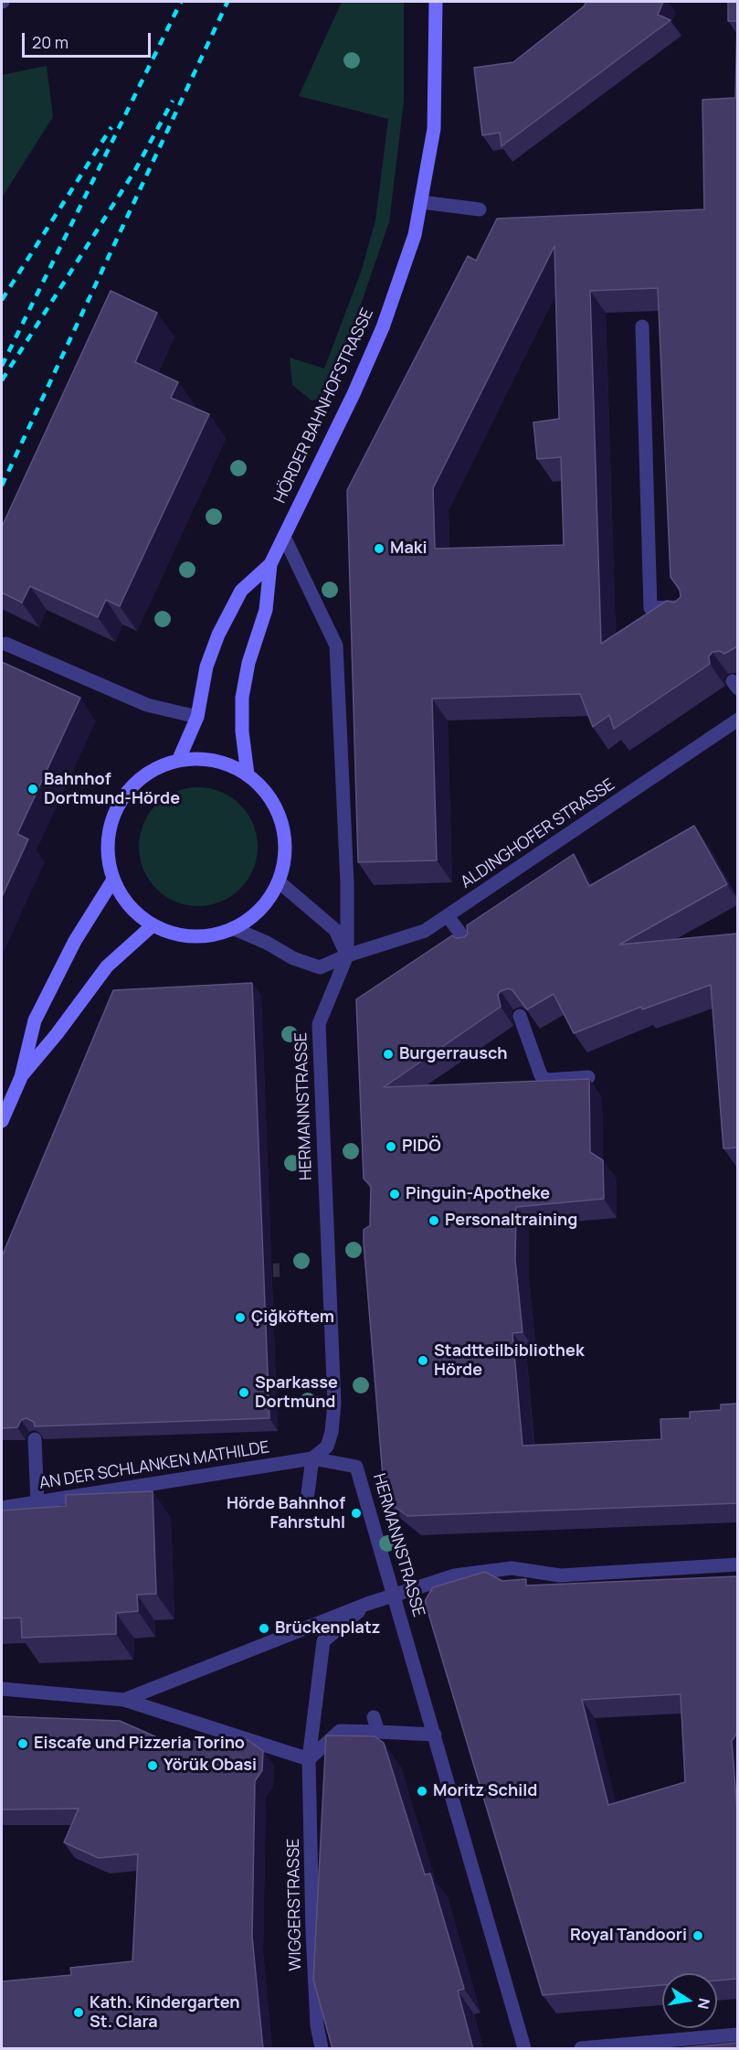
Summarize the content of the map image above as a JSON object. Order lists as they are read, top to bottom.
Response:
{
  "streets": {
    "main road": ["HÖRDER BAHNHOFSTRASSE"],
    "street": [
      "ALDINGHOFER STRASSE",
      "HERMANNSTRASSE",
      "AN DER SCHLANKEN MATHILDE",
      "WIGGERSTRASSE"
    ]
  },
  "crossings": [
    ["HÖRDER BAHNHOFSTRASSE", "ALDINGHOFER STRASSE"],
    ["ALDINGHOFER STRASSE", "HERMANNSTRASSE"],
    ["HERMANNSTRASSE", "AN DER SCHLANKEN MATHILDE"]
  ],
  "places": [
    "Maki",
    "Bahnhof Dortmund-Hörde",
    "Burgerrausch",
    "PIDÖ",
    "Pinguin-Apotheke",
    "Personaltraining",
    "Çiğköftem",
    "Stadtteilbibliothek Hörde",
    "Sparkasse Dortmund",
    "Hörde Bahnhof Fahrstuhl",
    "Brückenplatz",
    "Eiscafe und Pizzeria Torino",
    "Yörük Obasi",
    "Moritz Schild",
    "Royal Tandoori",
    "Kath. Kindergarten St. Clara"
  ],
  "scale_bar": "20 m",
  "north": "right"
}
